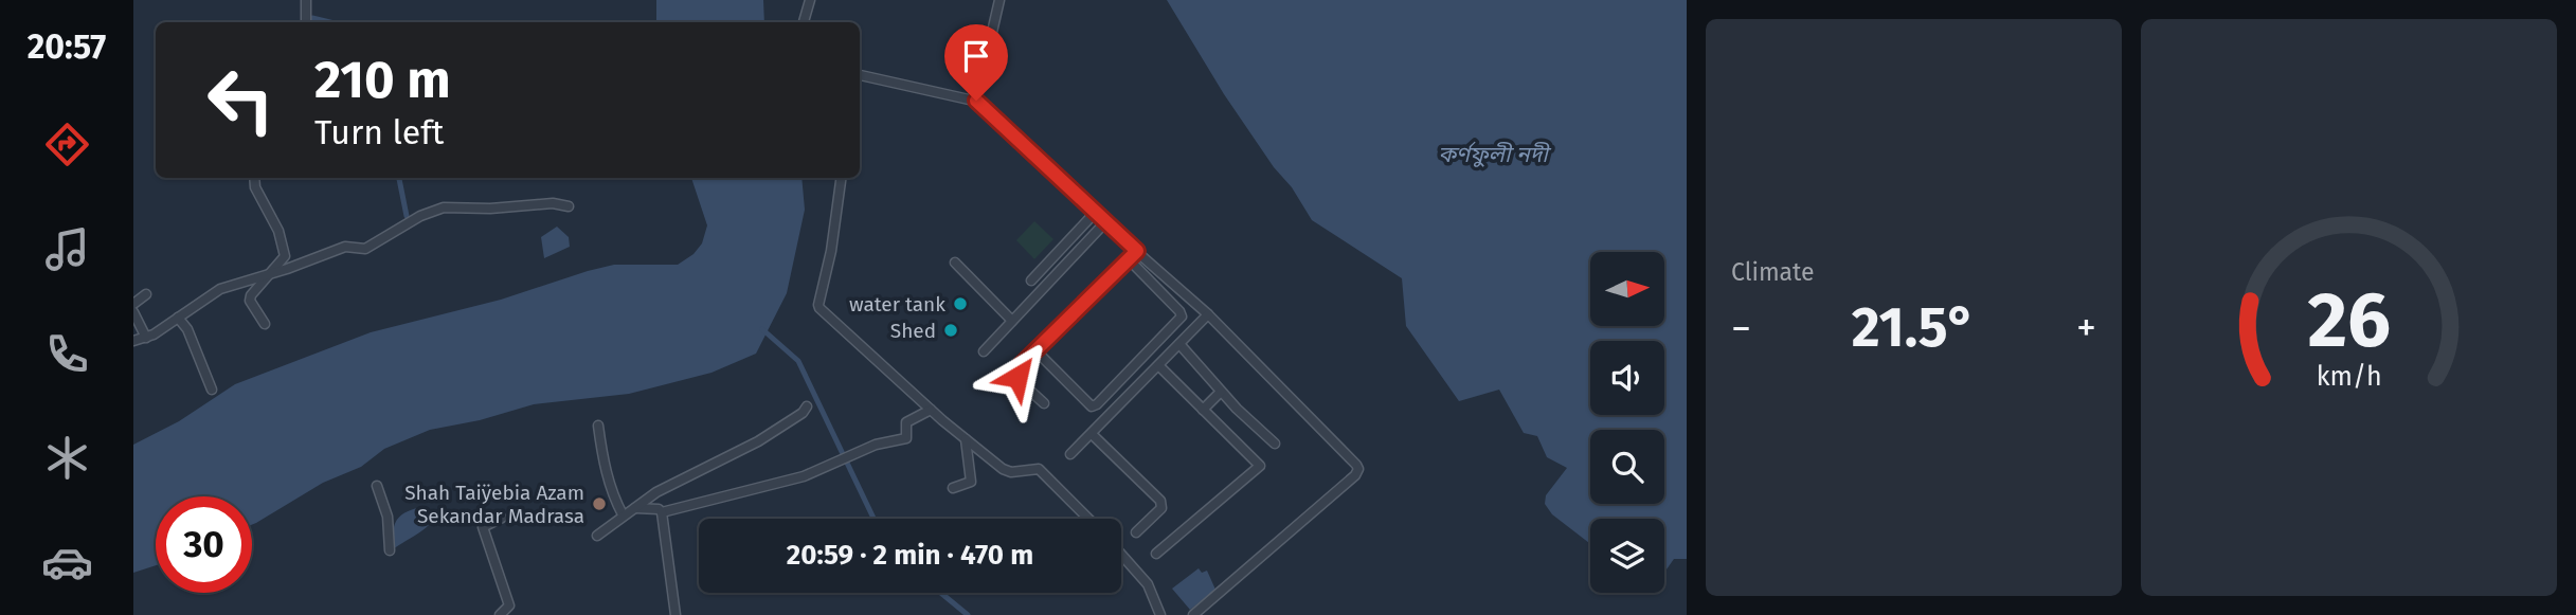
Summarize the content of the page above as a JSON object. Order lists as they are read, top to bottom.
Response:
{
  "water": ["কর্ণফুলী নদী"],
  "places": ["water tank", "Shed", "Shah Taiÿebia Azam Sekandar Madrasa"],
  "north": "right",
  "page": {
    "tabs": "20:57",
    "tile": "Climate",
    "turn": ["210 m", "Turn left"],
    "heat": ["−", "21.5°", "+"],
    "limit": "30",
    "trip": "20:59 · 2 min · 470 m",
    "gauge": ["26", "km/h"]
  }
}
